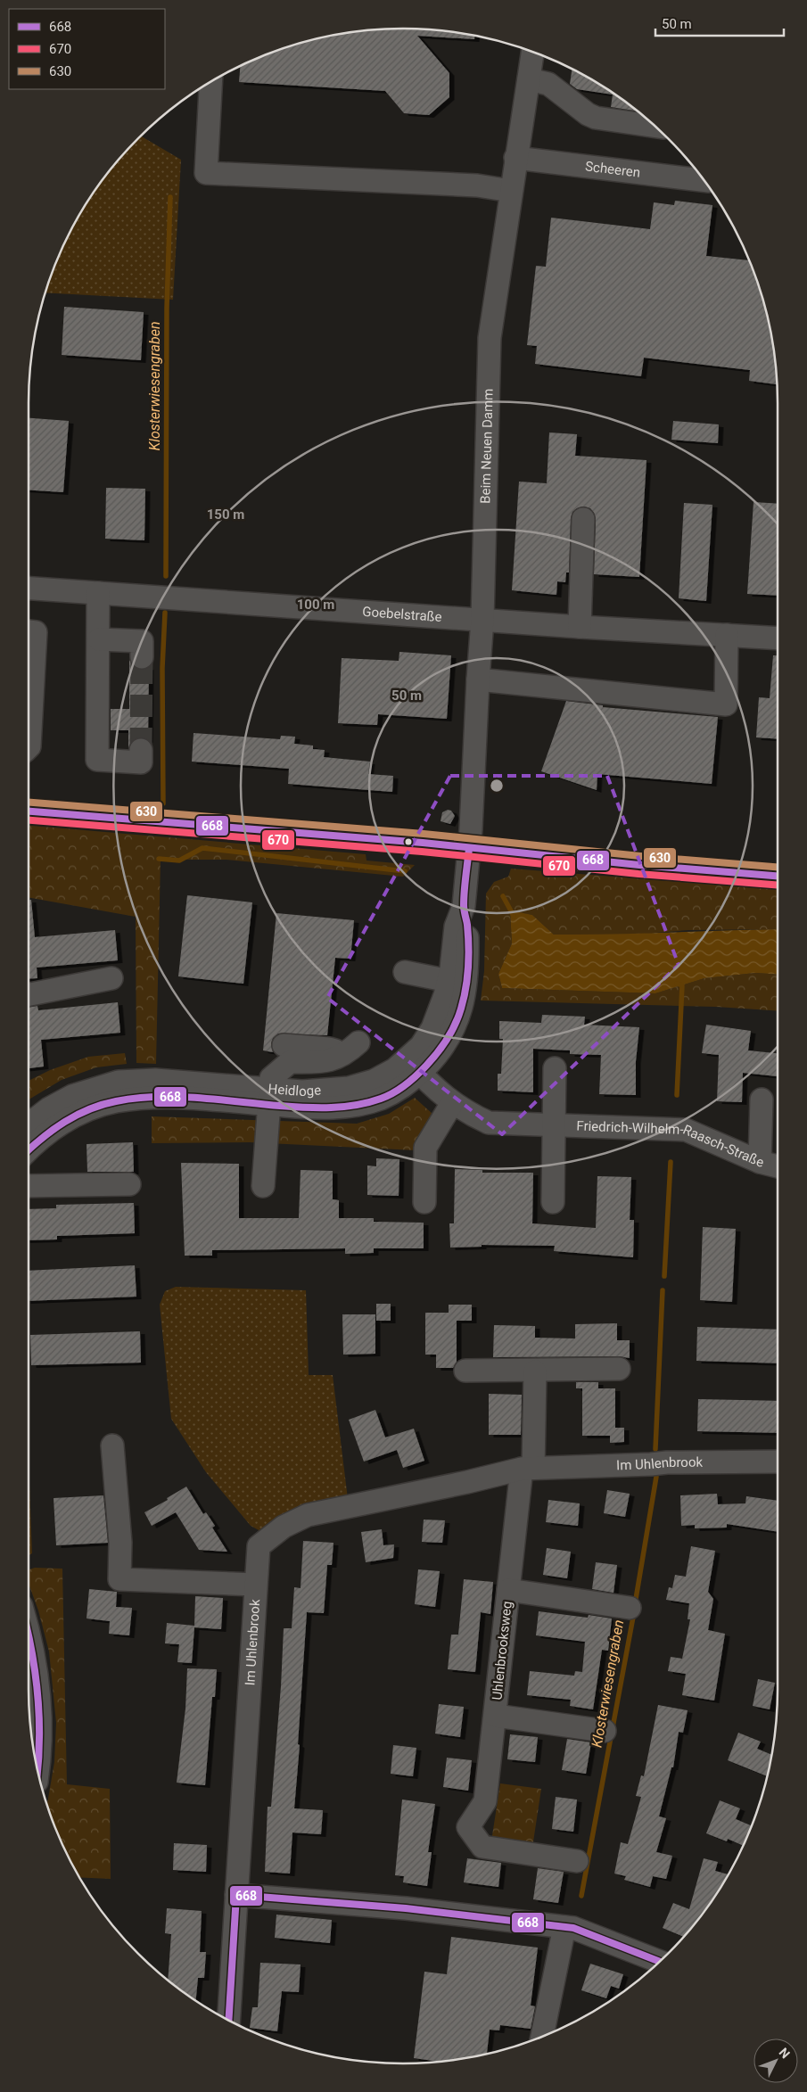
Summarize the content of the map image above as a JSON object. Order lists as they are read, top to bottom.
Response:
{
  "streets": {
    "street": [
      "Scheeren",
      "Beim Neuen Damm",
      "Goebelstraße",
      "Heidloge",
      "Friedrich-Wilhelm-Raasch-Straße",
      "Im Uhlenbrook",
      "Uhlenbrooksweg"
    ]
  },
  "crossings": [
    ["Scheeren", "Beim Neuen Damm"],
    ["Beim Neuen Damm", "Goebelstraße"],
    ["Beim Neuen Damm", "Heidloge"],
    ["Heidloge", "Friedrich-Wilhelm-Raasch-Straße"],
    ["Im Uhlenbrook", "Uhlenbrooksweg"]
  ],
  "water": ["Klosterwiesengraben"],
  "lines": ["transit line 630", "transit line 668", "transit line 670"],
  "legend": ["668", "670", "630"],
  "scale_bar": "50 m",
  "north": "top right",
  "rings": ["150 m", "100 m", "50 m"]
}
